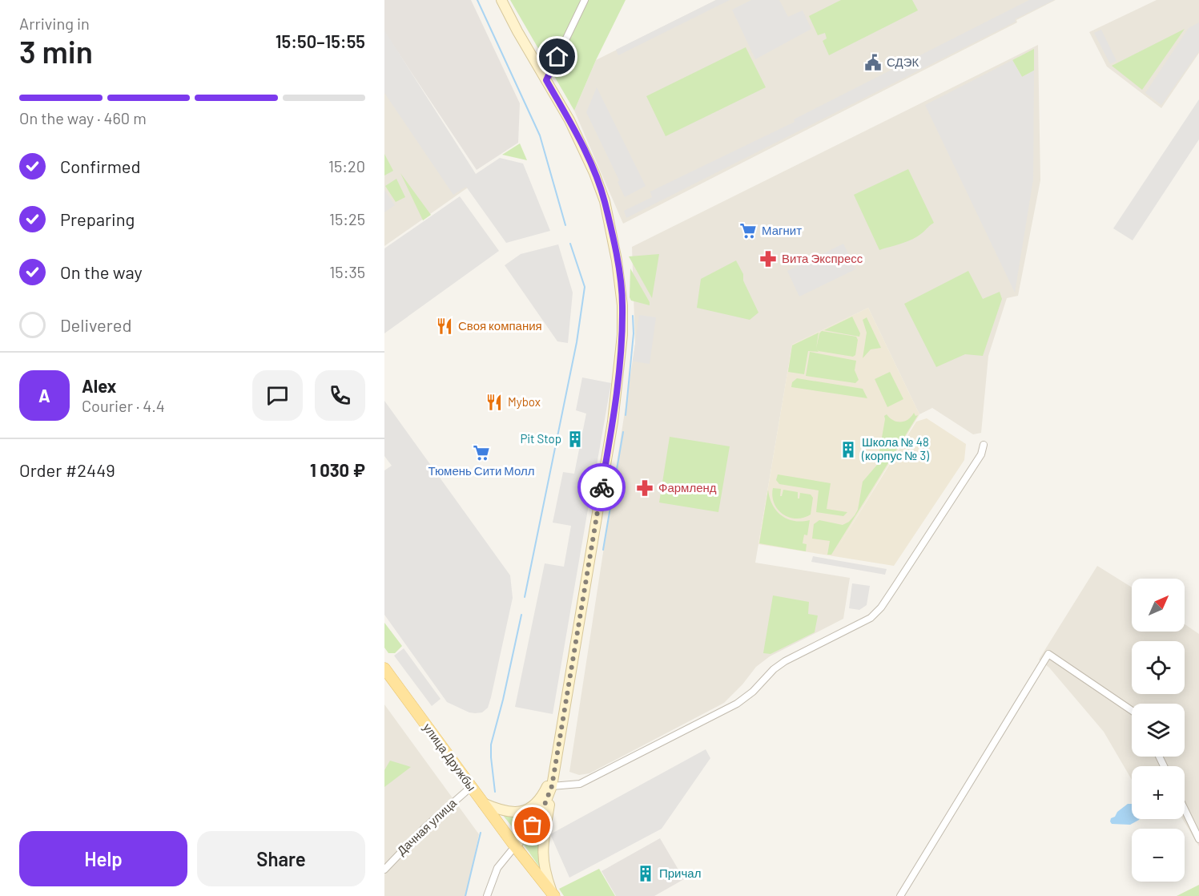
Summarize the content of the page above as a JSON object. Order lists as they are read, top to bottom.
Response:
{
  "streets": {
    "main road": ["улица Дружбы"],
    "street": ["Дачная улица"]
  },
  "crossings": [
    ["улица Дружбы", "Дачная улица"]
  ],
  "places": {
    "public building": ["СДЭК"],
    "supermarket": ["Магнит", "Тюмень Сити Молл"],
    "pharmacy": ["Вита Экспресс", "Фармленд"],
    "restaurant": ["Своя компания", "Mybox"],
    "building": ["Pit Stop", "Школа № 48 (корпус № 3)", "Причал"]
  },
  "north": "top right",
  "page": {
    "heading": ["3 min", "Arriving in", "15:50–15:55"],
    "panel": [
      "Alex",
      "Courier · 4.4",
      "Order #2449",
      "1 030 ₽"
    ],
    "bar": "On the way · 460 m",
    "list": [
      ["Confirmed", "15:20"],
      ["Preparing", "15:25"],
      ["On the way", "15:35"],
      "Delivered"
    ],
    "round": "A",
    "map_buttons": ["+", "−"],
    "buttons": ["Help", "Share"]
  }
}
